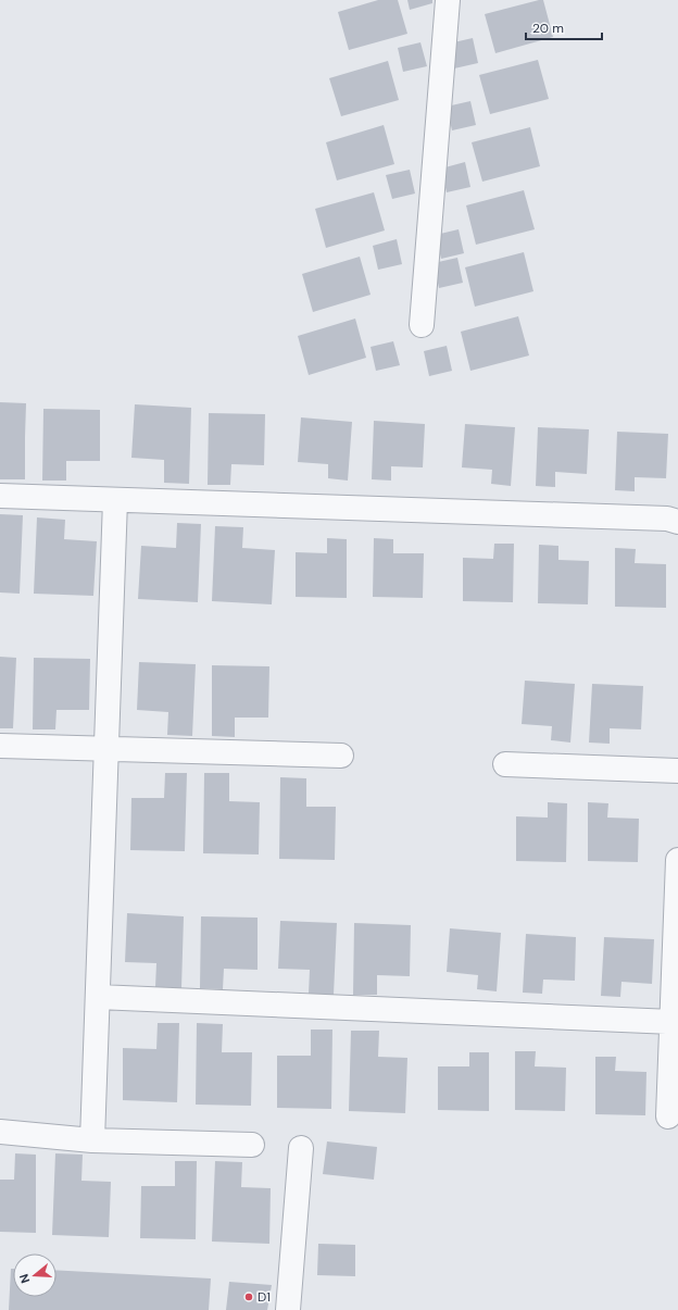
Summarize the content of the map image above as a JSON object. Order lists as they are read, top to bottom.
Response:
{
  "places": ["D1"],
  "scale_bar": "20 m",
  "north": "left"
}
